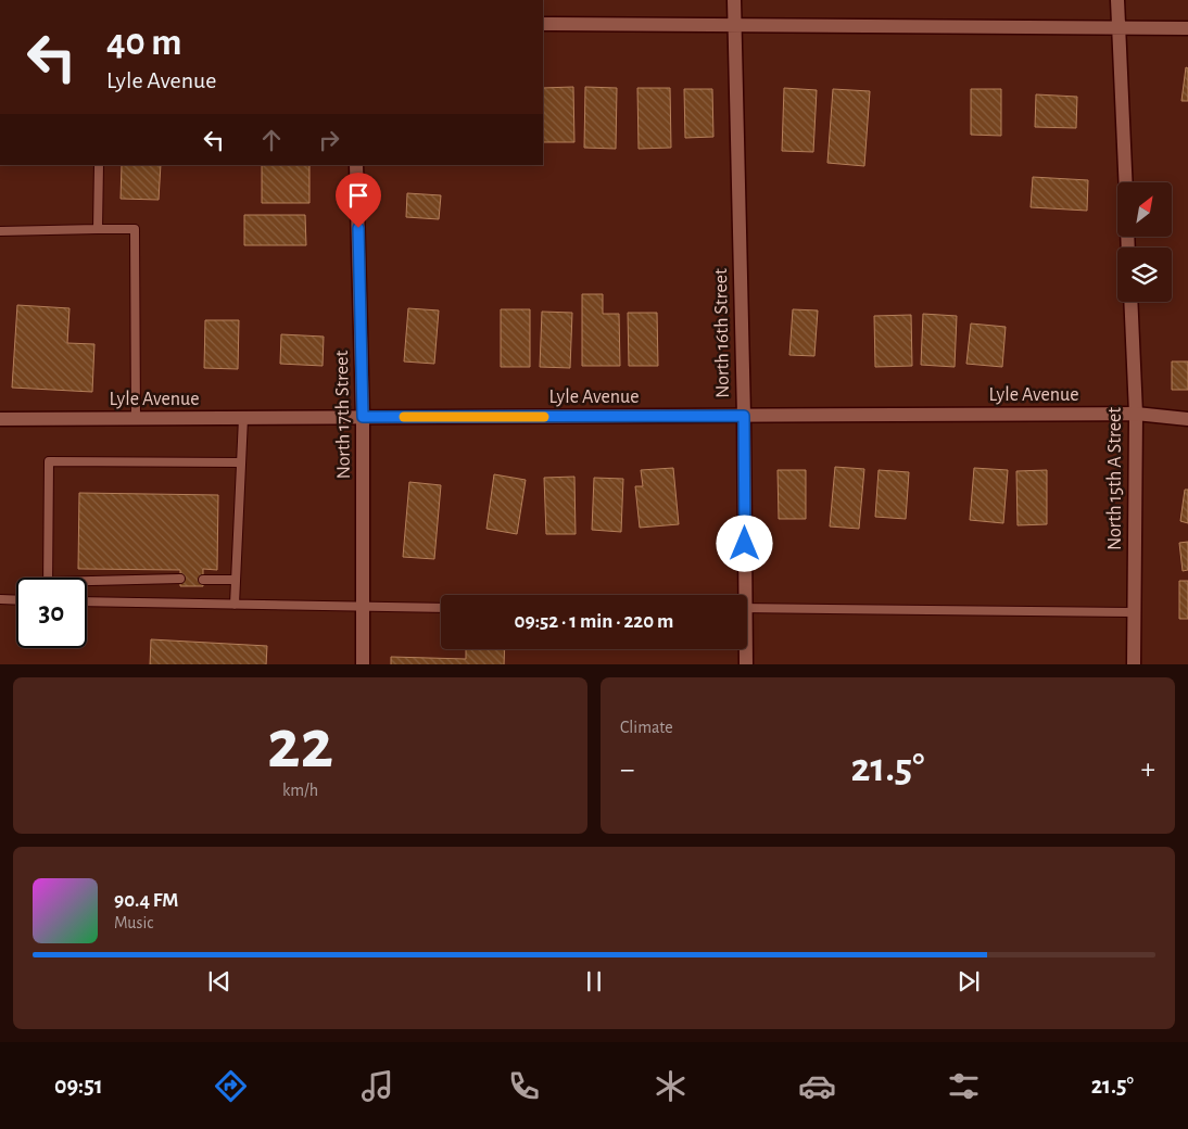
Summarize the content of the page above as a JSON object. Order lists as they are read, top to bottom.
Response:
{
  "streets": {
    "street": [
      "North 16th Street",
      "Lyle Avenue",
      "North 17th Street",
      "North 15th A Street"
    ]
  },
  "crossings": [
    ["North 16th Street", "Lyle Avenue"],
    ["Lyle Avenue", "North 17th Street"],
    ["Lyle Avenue", "North 15th A Street"]
  ],
  "north": "top right",
  "page": {
    "turn": ["40 m", "Lyle Avenue"],
    "limit": "30",
    "trip": "09:52 · 1 min · 220 m",
    "tile": [
      ["22", "km/h"],
      "Climate"
    ],
    "heat": ["−", "21.5°", "+"],
    "song": ["90.4 FM", "Music"],
    "tabs": ["09:51", "21.5°"]
  }
}
